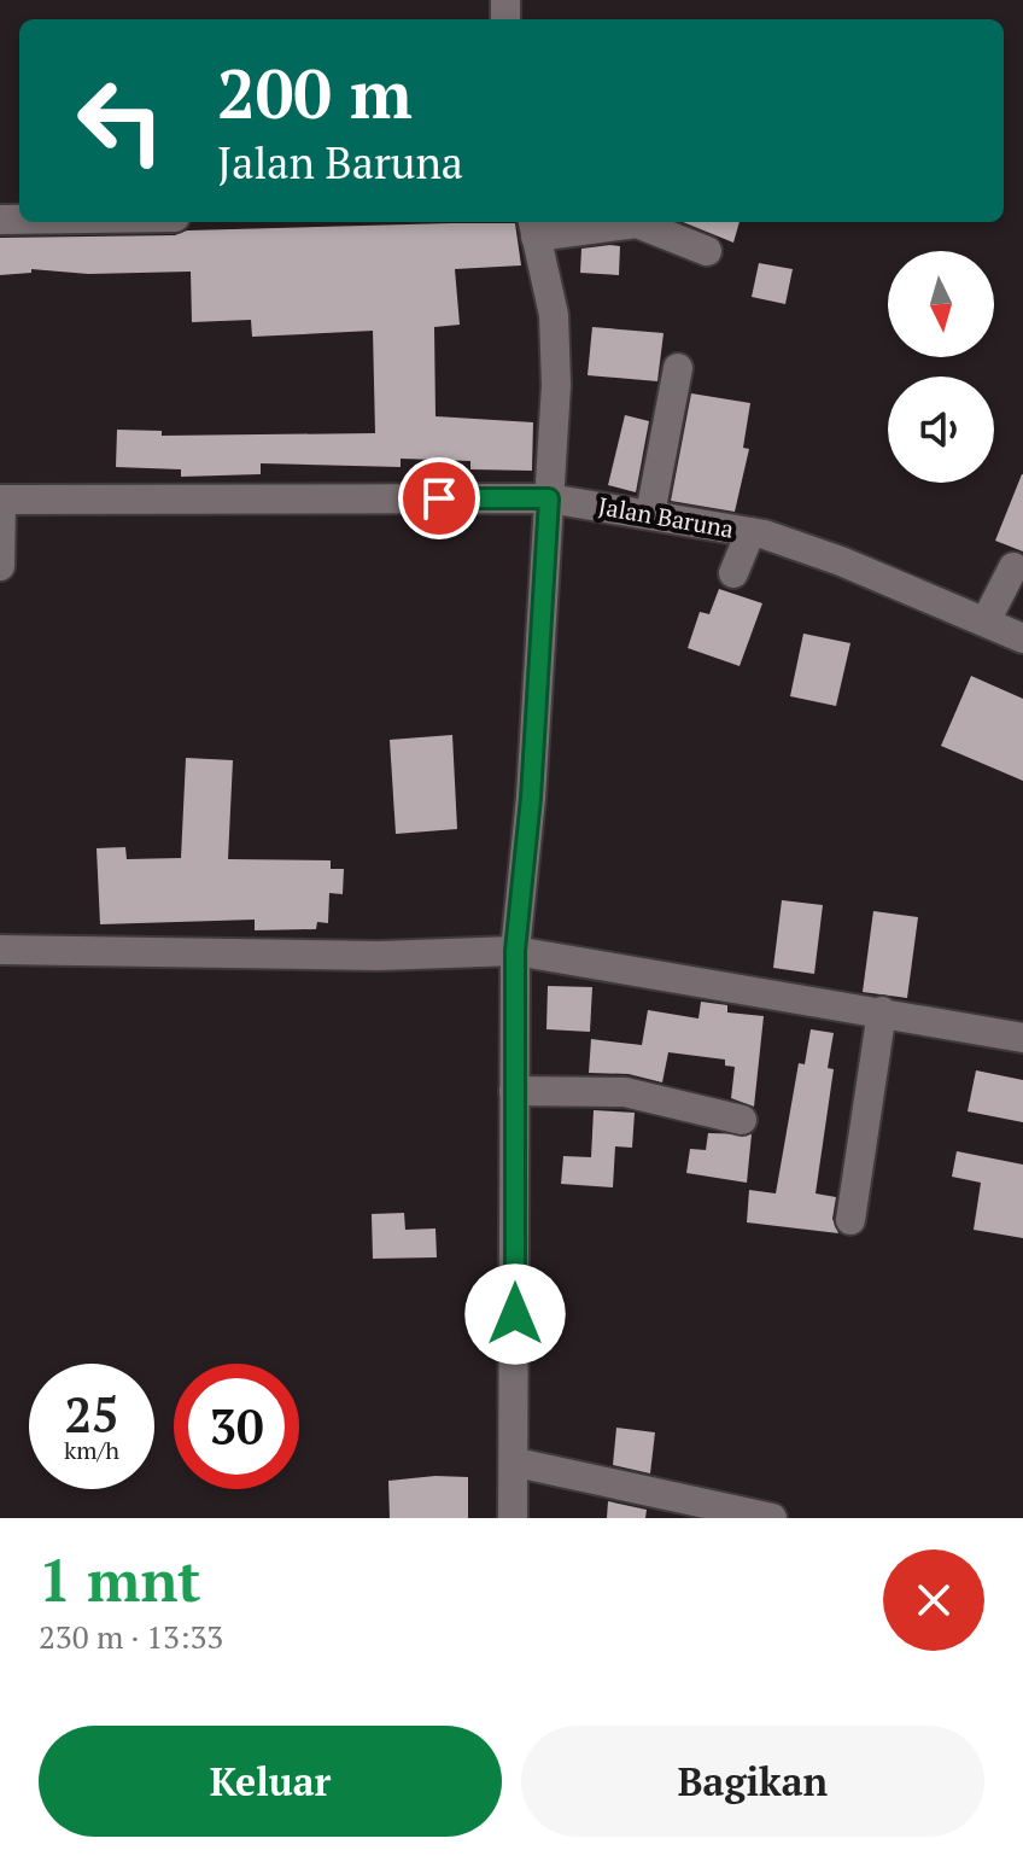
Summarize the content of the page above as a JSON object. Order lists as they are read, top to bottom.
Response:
{
  "streets": {
    "street": ["Jalan Baruna"]
  },
  "north": "bottom",
  "page": {
    "turn": ["200 m", "Jalan Baruna"],
    "speed": "25 km/h",
    "limit": "30",
    "heading": ["1 mnt", "230 m · 13:33"],
    "buttons": ["Keluar", "Bagikan"]
  }
}
